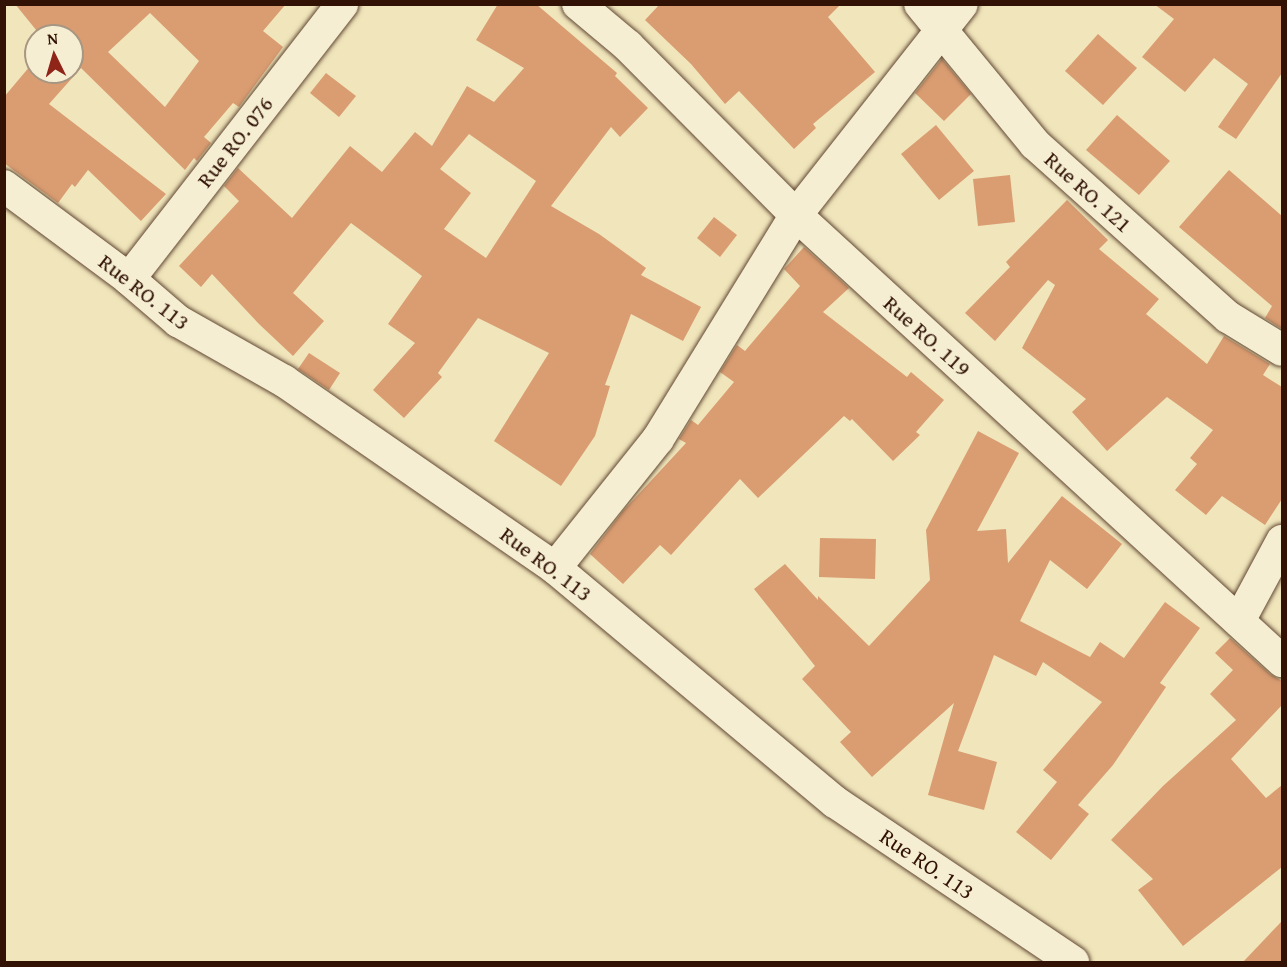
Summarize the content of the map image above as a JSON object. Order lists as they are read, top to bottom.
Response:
{
  "streets": {
    "street": [
      "Rue RO. 076",
      "Rue RO. 121",
      "Rue RO. 113",
      "Rue RO. 119"
    ]
  },
  "crossings": [
    ["Rue RO. 076", "Rue RO. 113"]
  ],
  "north": "top"
}
